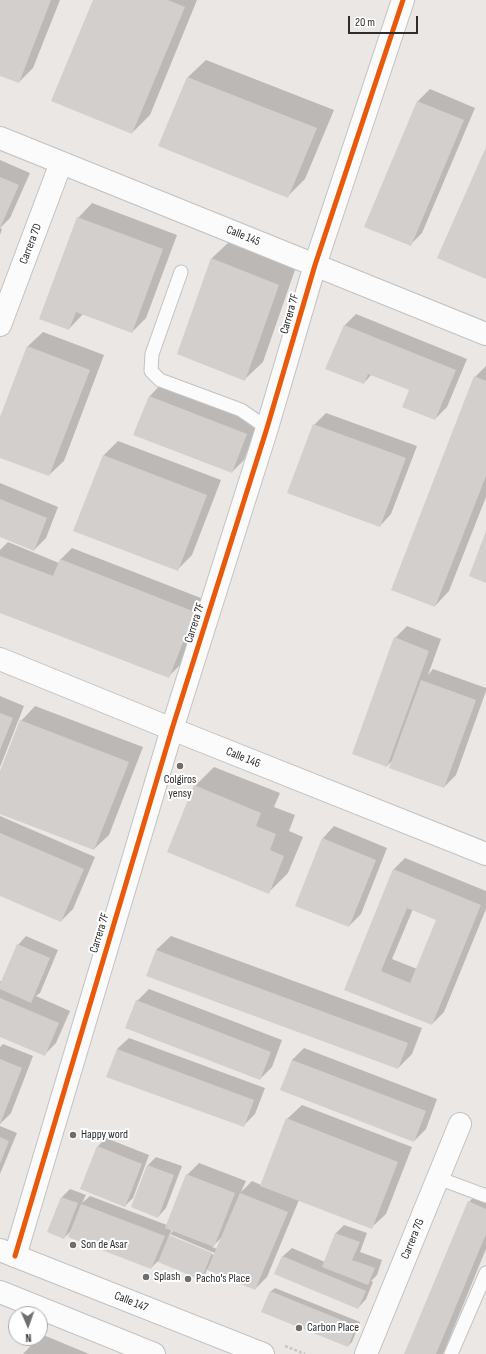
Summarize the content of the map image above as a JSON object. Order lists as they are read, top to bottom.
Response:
{
  "streets": {
    "street": [
      "Calle 145",
      "Carrera 7D",
      "Carrera 7F",
      "Calle 146",
      "Carrera 7G",
      "Calle 147"
    ]
  },
  "crossings": [
    ["Calle 145", "Carrera 7D"],
    ["Calle 145", "Carrera 7F"],
    ["Carrera 7F", "Calle 146"],
    ["Carrera 7F", "Calle 147"]
  ],
  "places": [
    "Colgiros yensy",
    "Happy word",
    "Son de Asar",
    "Splash",
    "Pacho's Place",
    "Carbon Place"
  ],
  "scale_bar": "20 m",
  "north": "bottom"
}
